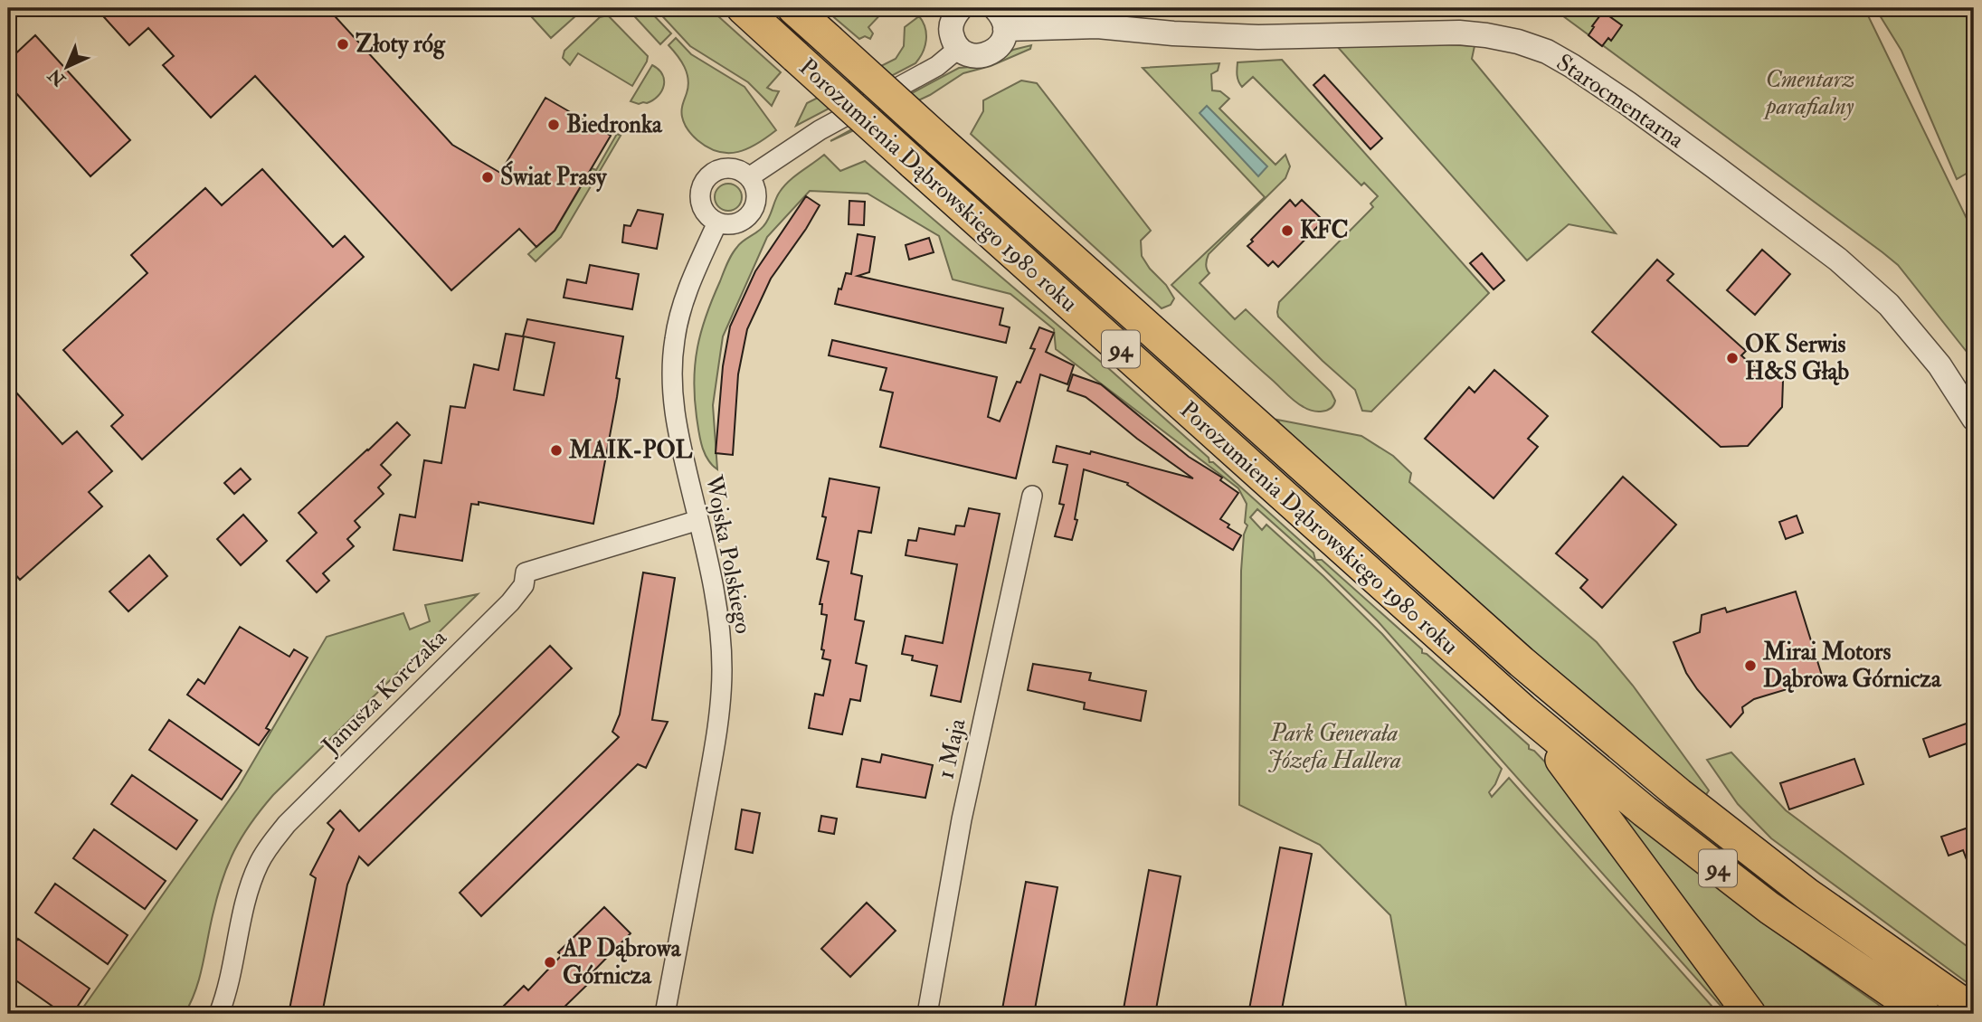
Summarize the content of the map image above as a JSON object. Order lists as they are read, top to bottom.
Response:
{
  "streets": {
    "main road": ["Porozumienia Dąbrowskiego 1980 roku", "94"],
    "street": [
      "Starocmentarna",
      "Wojska Polskiego",
      "Janusza Korczaka",
      "1 Maja"
    ]
  },
  "crossings": [
    ["Wojska Polskiego", "Janusza Korczaka"]
  ],
  "parks": ["Cmentarz parafialny", "Park Generała Józefa Hallera"],
  "places": [
    "Złoty róg",
    "Biedronka",
    "Świat Prasy",
    "KFC",
    "OK Serwis H&S Głąb",
    "MAIK-POL",
    "Mirai Motors Dąbrowa Górnicza",
    "AP Dąbrowa Górnicza"
  ],
  "north": "bottom left"
}
